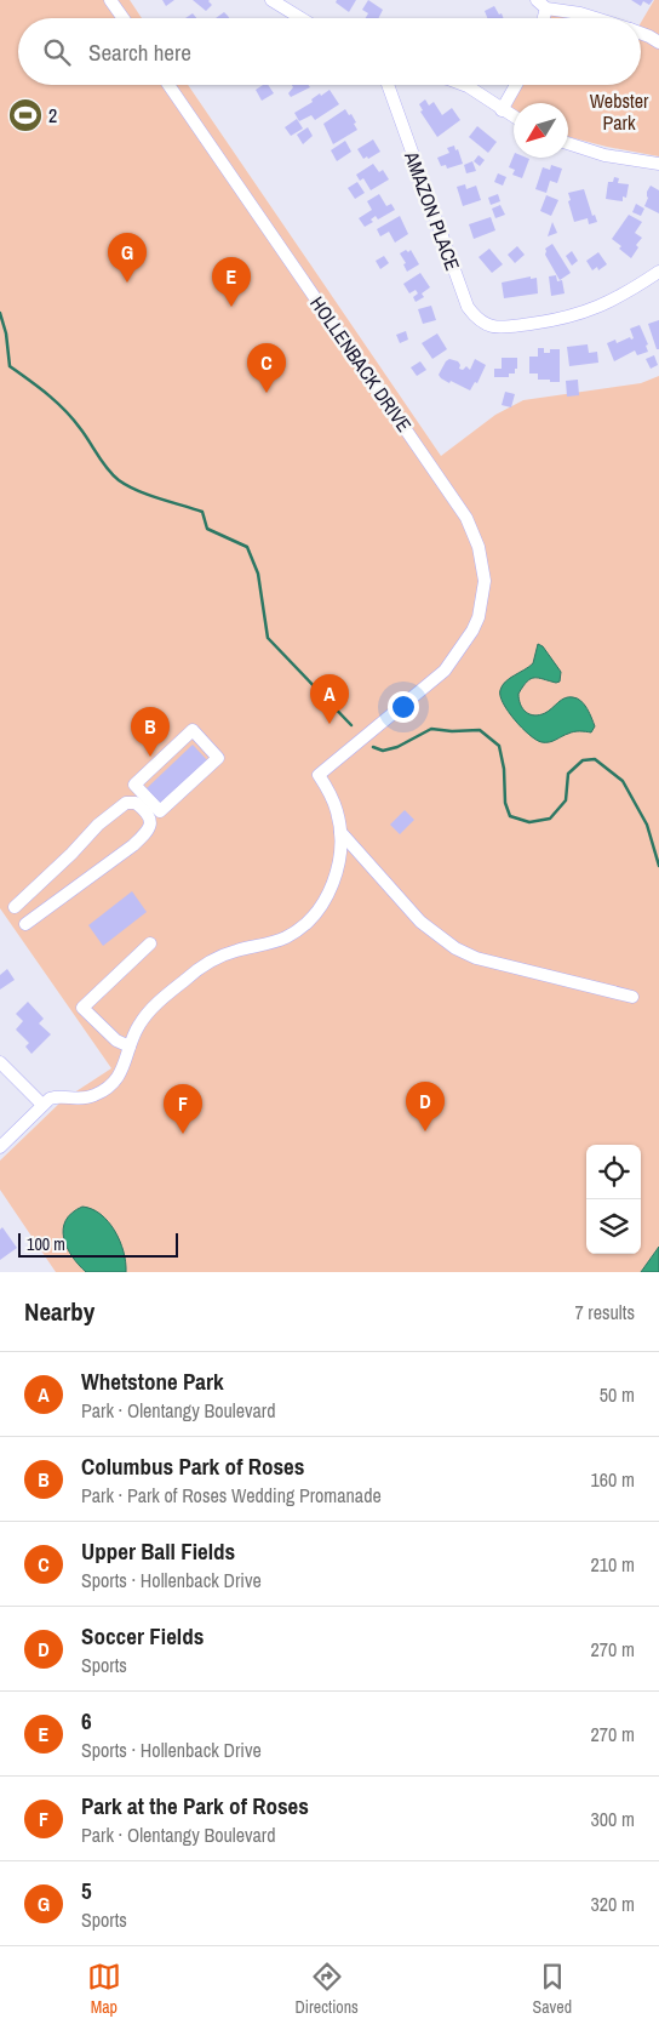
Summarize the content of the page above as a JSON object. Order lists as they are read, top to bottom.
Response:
{
  "streets": {
    "street": ["AMAZON PLACE", "HOLLENBACK DRIVE"]
  },
  "parks": ["Webster Park"],
  "places": {
    "sports": ["2"]
  },
  "scale_bar": "100 m",
  "north": "bottom left",
  "page": {
    "search": "Search here",
    "pins": [
      "G",
      "E",
      "C",
      "A",
      "B",
      "D",
      "F"
    ],
    "scale": "100 m",
    "heading": ["Nearby", "7 results"],
    "list": [
      {
        "mark": "A",
        "name": "Whetstone Park",
        "note": "Park · Olentangy Boulevard",
        "value": "50 m"
      },
      {
        "mark": "B",
        "name": "Columbus Park of Roses",
        "note": "Park · Park of Roses Wedding Promanade",
        "value": "160 m"
      },
      {
        "mark": "C",
        "name": "Upper Ball Fields",
        "note": "Sports · Hollenback Drive",
        "value": "210 m"
      },
      {
        "mark": "D",
        "name": "Soccer Fields",
        "note": "Sports",
        "value": "270 m"
      },
      {
        "mark": "E",
        "name": "6",
        "note": "Sports · Hollenback Drive",
        "value": "270 m"
      },
      {
        "mark": "F",
        "name": "Park at the Park of Roses",
        "note": "Park · Olentangy Boulevard",
        "value": "300 m"
      },
      {
        "mark": "G",
        "name": "5",
        "note": "Sports",
        "value": "320 m"
      }
    ],
    "nav": ["Map", "Directions", "Saved"]
  }
}
